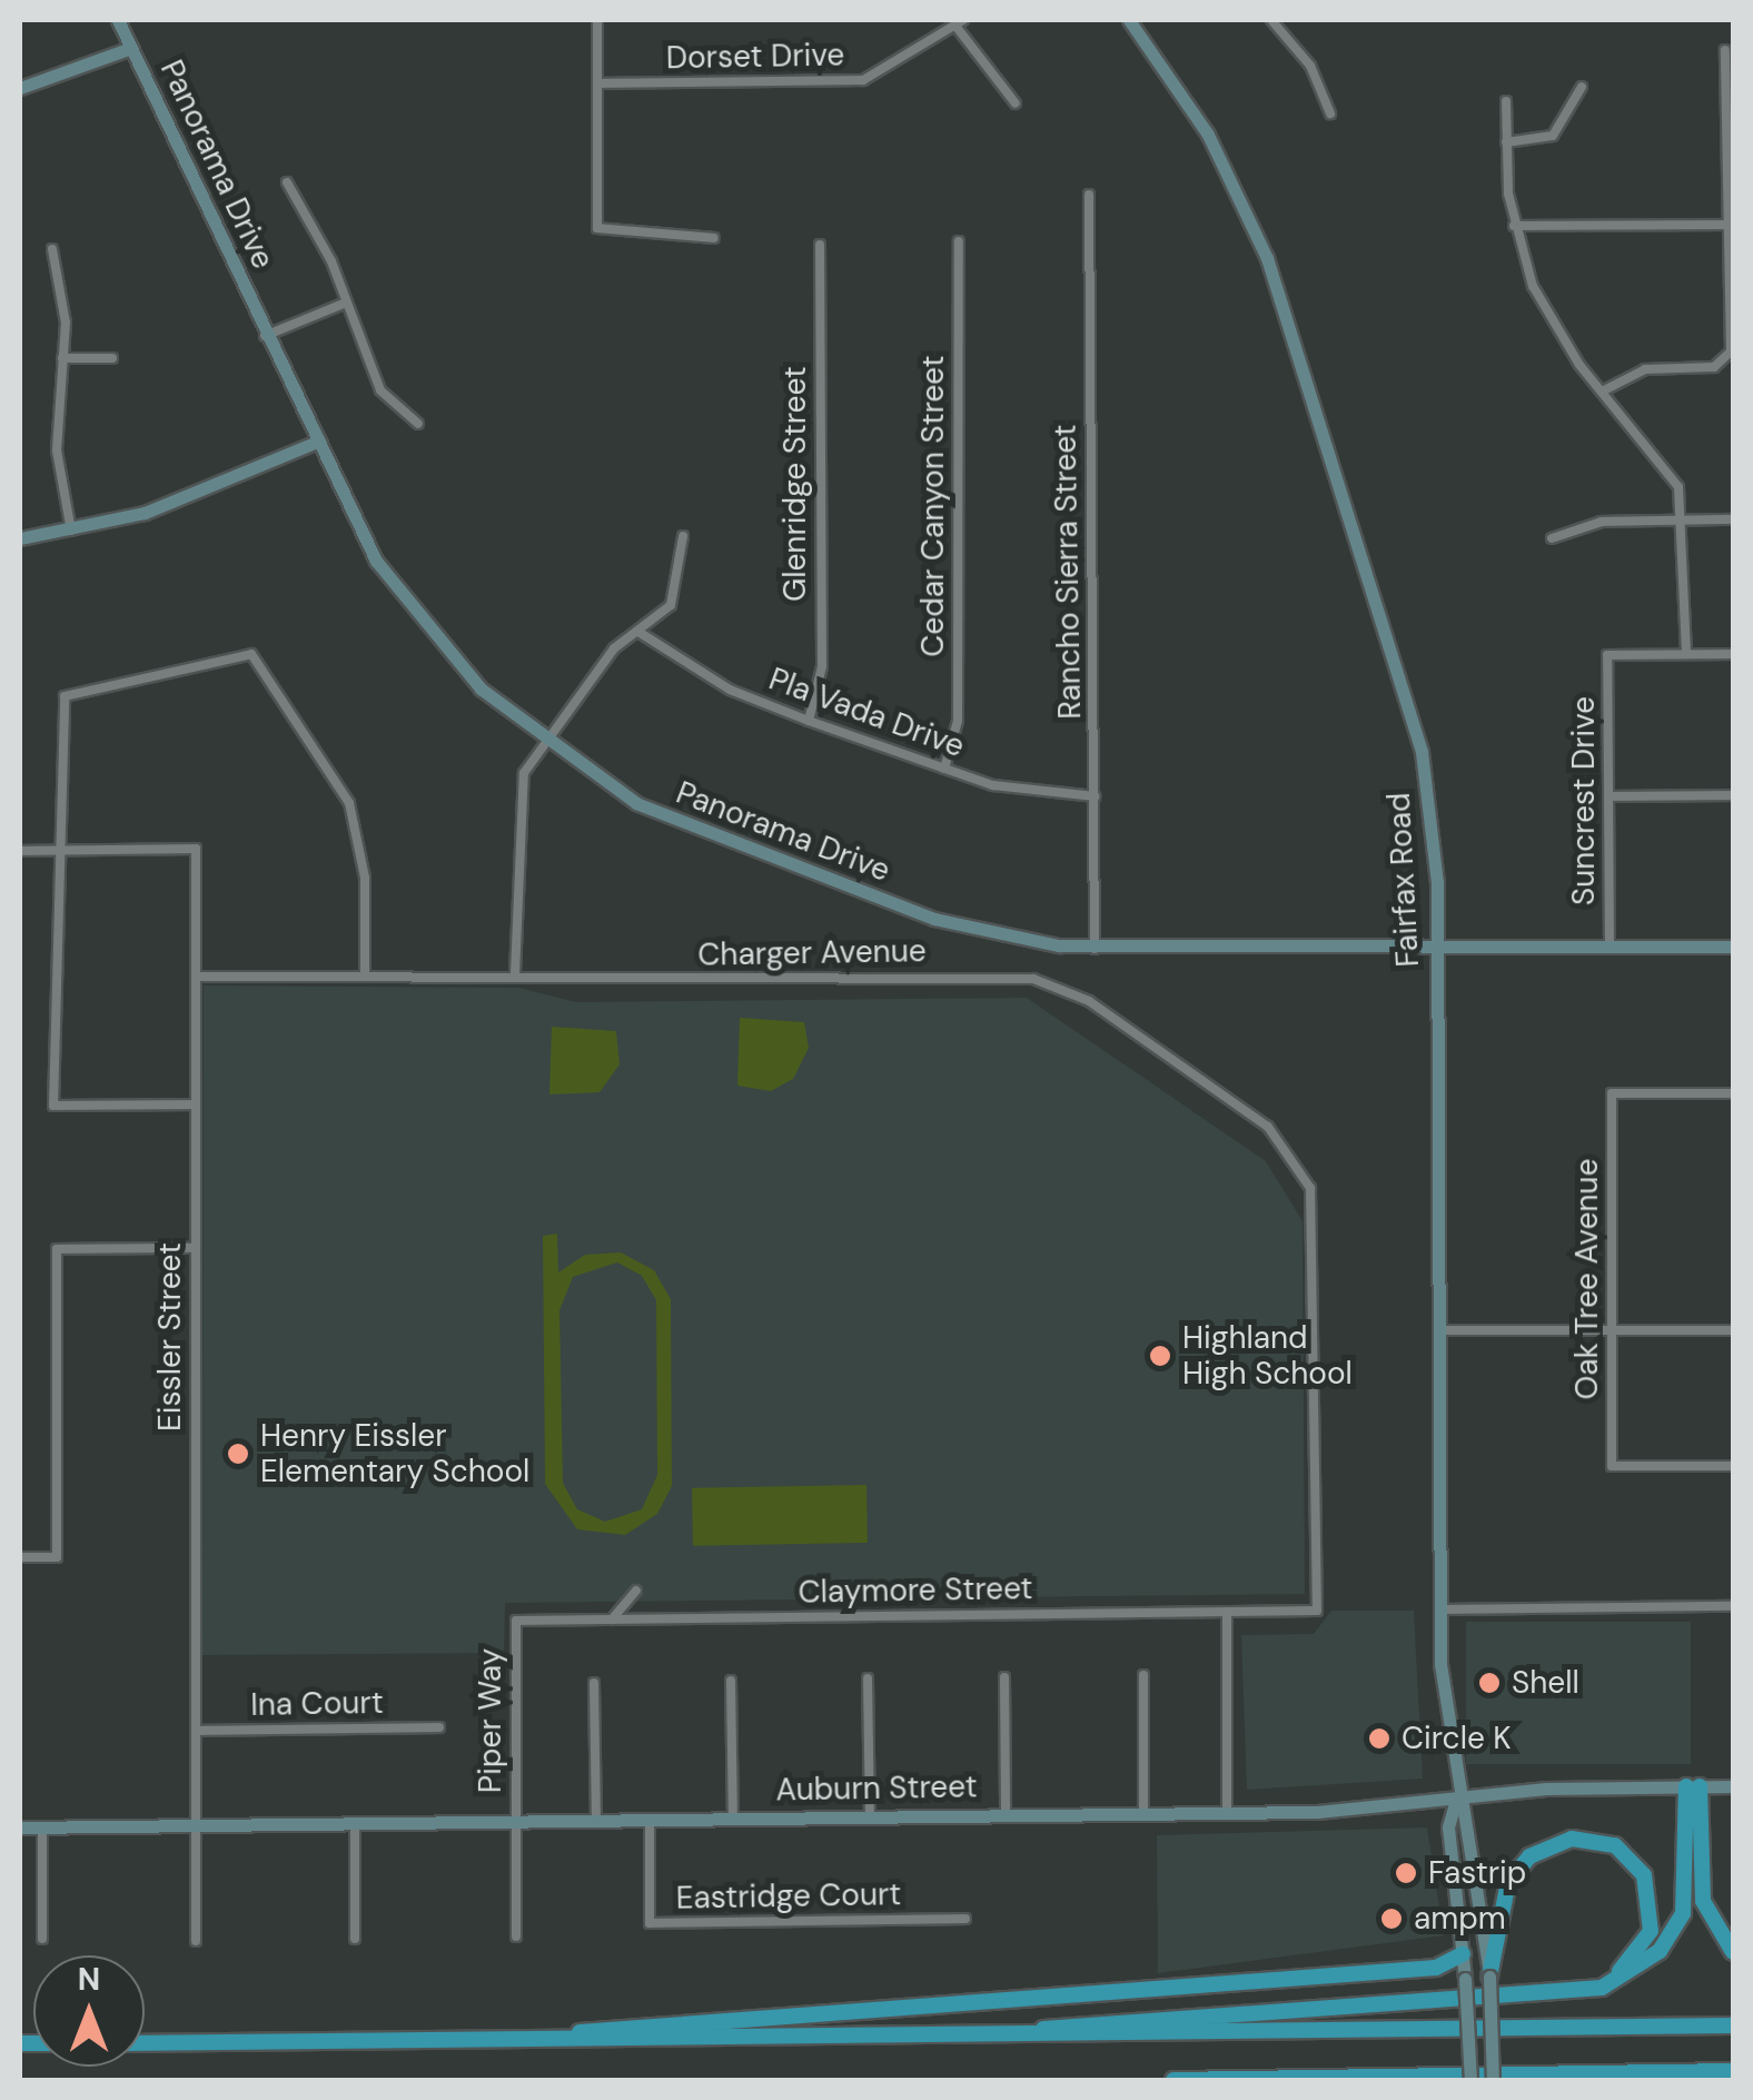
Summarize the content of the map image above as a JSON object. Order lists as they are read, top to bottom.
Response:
{
  "streets": {
    "main road": ["Panorama Drive", "Fairfax Road", "Auburn Street"],
    "street": [
      "Dorset Drive",
      "Glenridge Street",
      "Cedar Canyon Street",
      "Rancho Sierra Street",
      "Pla Vada Drive",
      "Suncrest Drive",
      "Charger Avenue",
      "Oak Tree Avenue",
      "Eissler Street",
      "Claymore Street",
      "Ina Court",
      "Piper Way",
      "Eastridge Court"
    ]
  },
  "crossings": [
    ["Panorama Drive", "Rancho Sierra Street"],
    ["Panorama Drive", "Suncrest Drive"],
    ["Panorama Drive", "Fairfax Road"],
    ["Glenridge Street", "Pla Vada Drive"],
    ["Cedar Canyon Street", "Pla Vada Drive"],
    ["Rancho Sierra Street", "Pla Vada Drive"],
    ["Fairfax Road", "Auburn Street"],
    ["Charger Avenue", "Eissler Street"],
    ["Charger Avenue", "Claymore Street"],
    ["Eissler Street", "Ina Court"],
    ["Eissler Street", "Auburn Street"],
    ["Claymore Street", "Piper Way"],
    ["Piper Way", "Auburn Street"],
    ["Auburn Street", "Eastridge Court"]
  ],
  "places": [
    "Highland High School",
    "Henry Eissler Elementary School",
    "Shell",
    "Circle K",
    "Fastrip",
    "ampm"
  ],
  "north": "top"
}
